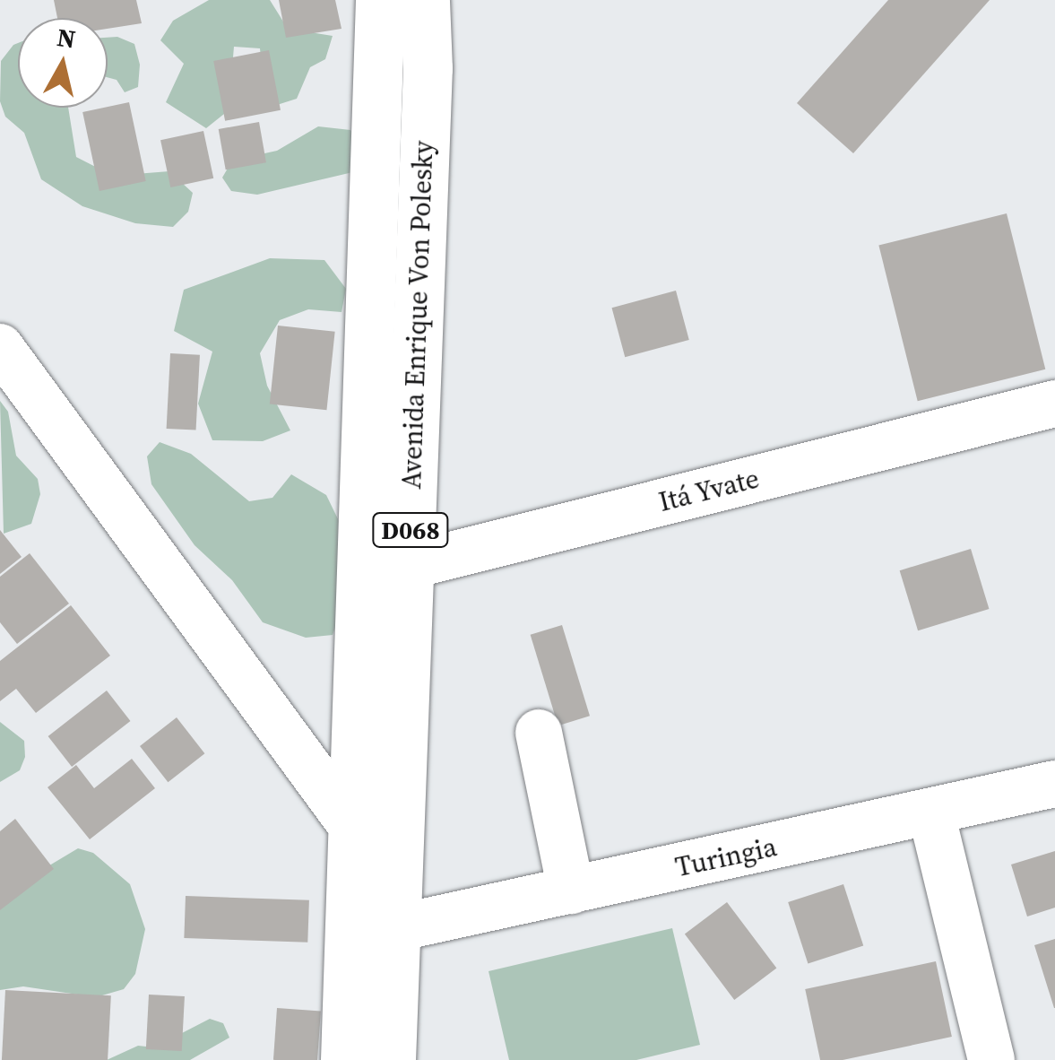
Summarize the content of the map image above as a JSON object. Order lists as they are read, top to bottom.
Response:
{
  "streets": {
    "main road": ["Avenida Enrique Von Polesky", "D068"],
    "street": ["Itá Yvate", "Turingia"]
  },
  "crossings": [
    ["Avenida Enrique Von Polesky", "Itá Yvate"],
    ["Avenida Enrique Von Polesky", "Turingia"]
  ],
  "north": "top"
}
